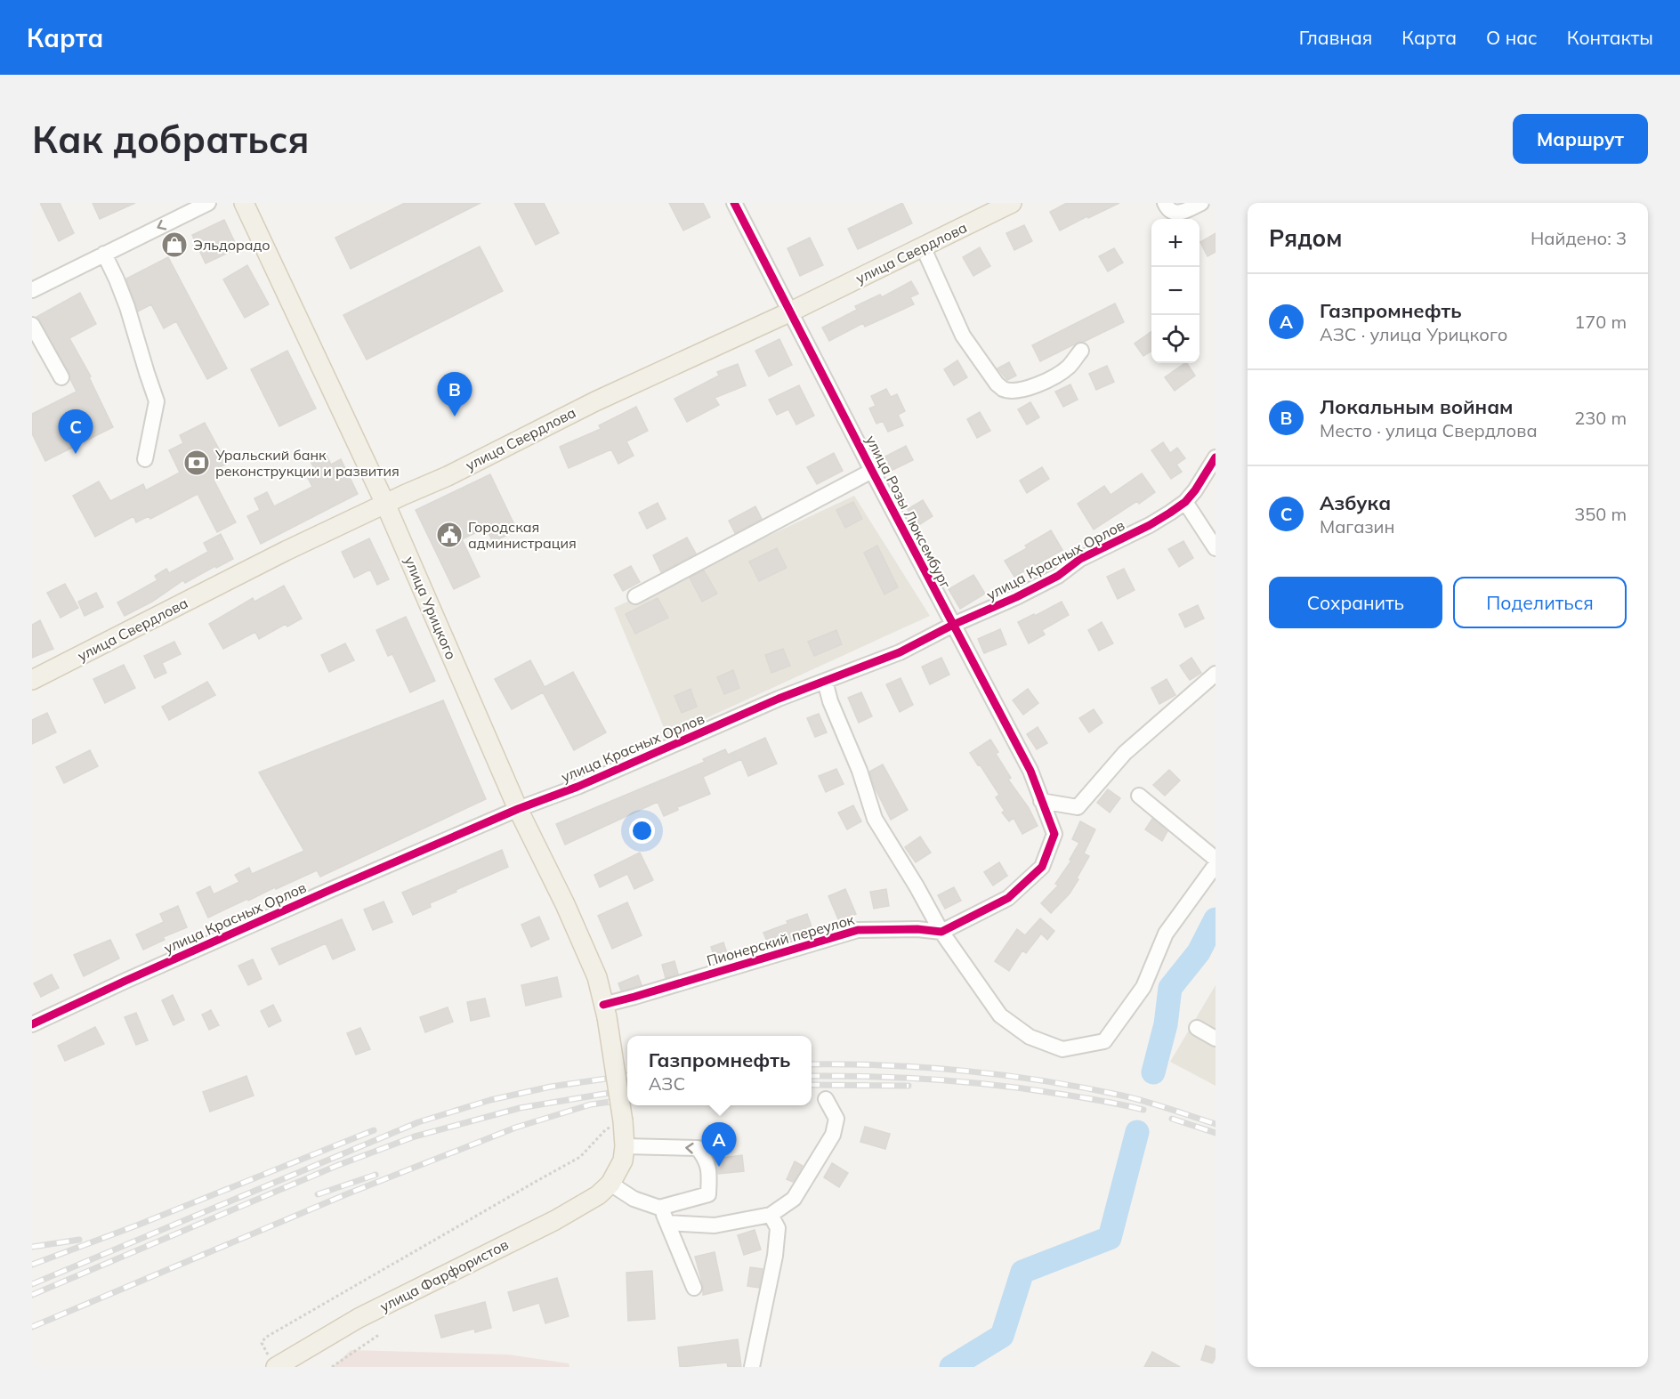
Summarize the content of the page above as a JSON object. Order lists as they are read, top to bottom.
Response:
{
  "streets": {
    "main road": ["улица Свердлова", "улица Урицкого", "улица Фарфористов"],
    "street": ["улица Розы Люксембург", "улица Красных Орлов", "Пионерский переулок"]
  },
  "crossings": [
    ["улица Свердлова", "улица Розы Люксембург"],
    ["улица Свердлова", "улица Урицкого"],
    ["улица Розы Люксембург", "улица Красных Орлов"],
    ["улица Розы Люксембург", "Пионерский переулок"],
    ["улица Красных Орлов", "улица Урицкого"],
    ["улица Урицкого", "Пионерский переулок"]
  ],
  "places": {
    "shop": ["Эльдорадо"],
    "bank": ["Уральский банк реконструкции и развития"],
    "public building": ["Городская администрация"]
  },
  "page": {
    "header": "Карта",
    "nav": [
      "Главная",
      "Карта",
      "О нас",
      "Контакты"
    ],
    "buttons": [
      "Маршрут",
      ["Сохранить", "Поделиться"]
    ],
    "title": "Как добраться",
    "heading": ["Рядом", "Найдено: 3"],
    "map_buttons": ["+", "−"],
    "list": [
      {
        "mark": "A",
        "name": "Газпромнефть",
        "note": "АЗС · улица Урицкого",
        "value": "170 m"
      },
      {
        "mark": "B",
        "name": "Локальным войнам",
        "note": "Место · улица Свердлова",
        "value": "230 m"
      },
      {
        "mark": "C",
        "name": "Азбука",
        "note": "Магазин",
        "value": "350 m"
      }
    ],
    "pins": ["B", "C", "A"],
    "popup": ["Газпромнефть", "АЗС"]
  }
}
